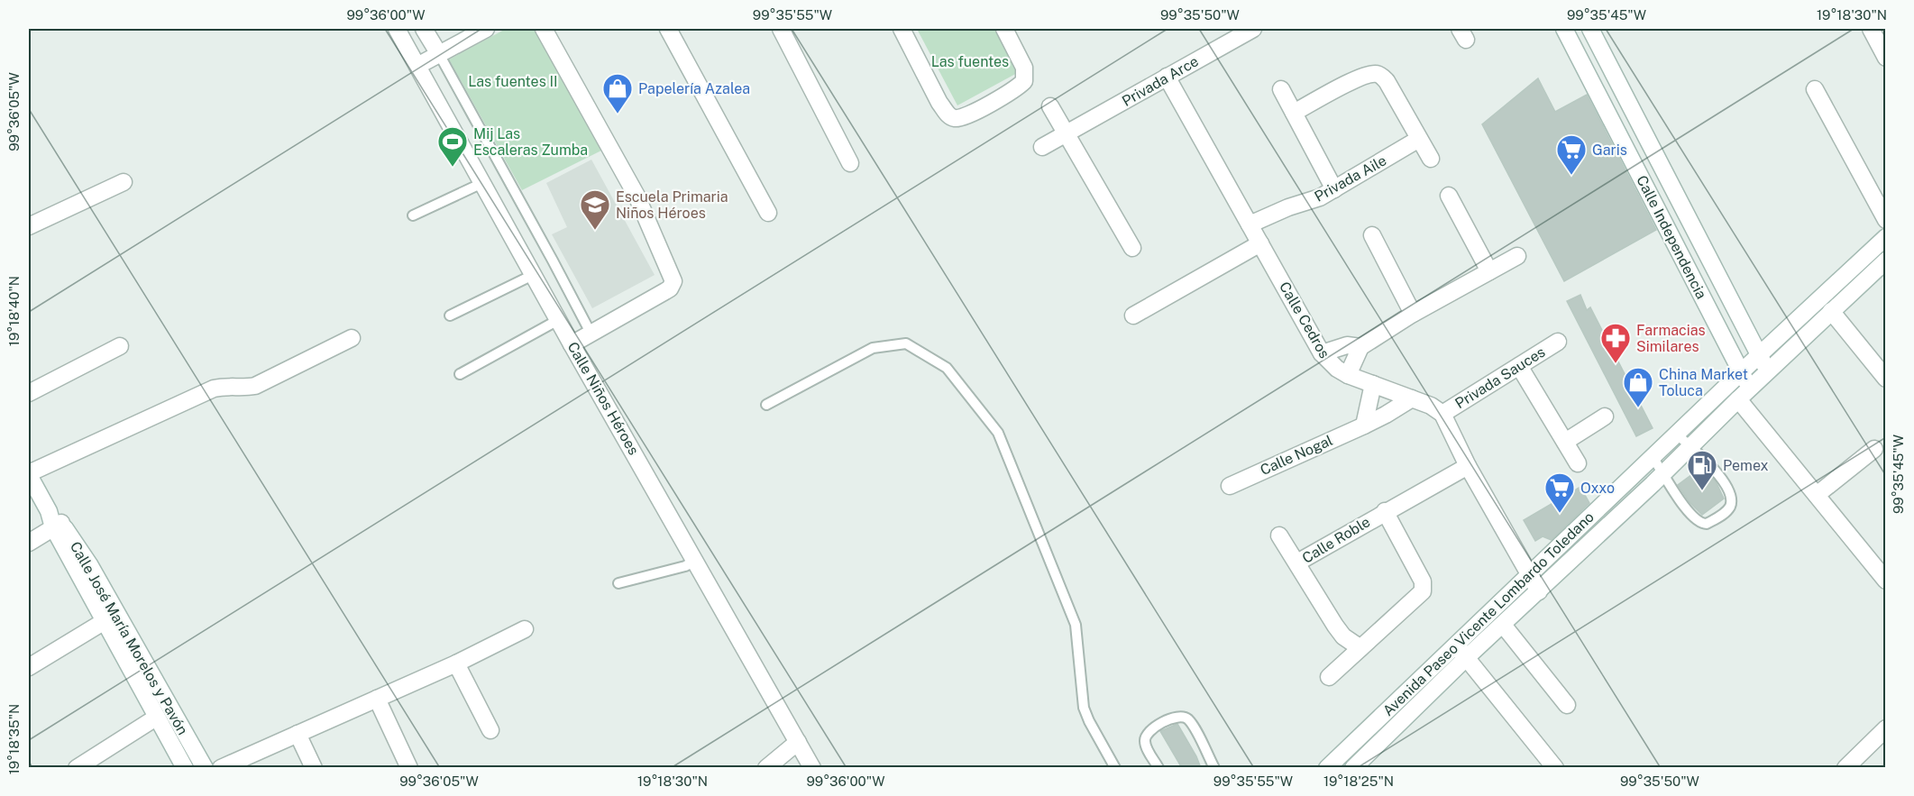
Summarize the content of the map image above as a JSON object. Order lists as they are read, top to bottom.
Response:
{
  "streets": {
    "street": [
      "Privada Arce",
      "Privada Aile",
      "Calle Independencia",
      "Calle Cedros",
      "Privada Sauces",
      "Calle Niños Héroes",
      "Calle Nogal",
      "Calle Roble",
      "Avenida Paseo Vicente Lombardo Toledano",
      "Calle José María Morelos y Pavón"
    ]
  },
  "crossings": [
    ["Privada Arce", "Calle Cedros"],
    ["Privada Aile", "Calle Cedros"],
    ["Calle Independencia", "Avenida Paseo Vicente Lombardo Toledano"],
    ["Calle Cedros", "Privada Sauces"],
    ["Calle Cedros", "Calle Nogal"]
  ],
  "parks": ["Las fuentes", "Las fuentes II"],
  "places": {
    "shop": ["Papelería Azalea", "China Market Toluca"],
    "sports": ["Mij Las Escaleras Zumba"],
    "supermarket": ["Garis", "Oxxo"],
    "school or university": ["Escuela Primaria Niños Héroes"],
    "pharmacy": ["Farmacias Similares"],
    "fuel station": ["Pemex"]
  },
  "coordinates": [
    "99°36'00\"W",
    "99°35'55\"W",
    "99°35'50\"W",
    "99°35'45\"W",
    "19°18'30\"N",
    "99°36'05\"W",
    "19°18'40\"N",
    "19°18'35\"N",
    "19°18'25\"N"
  ]
}
